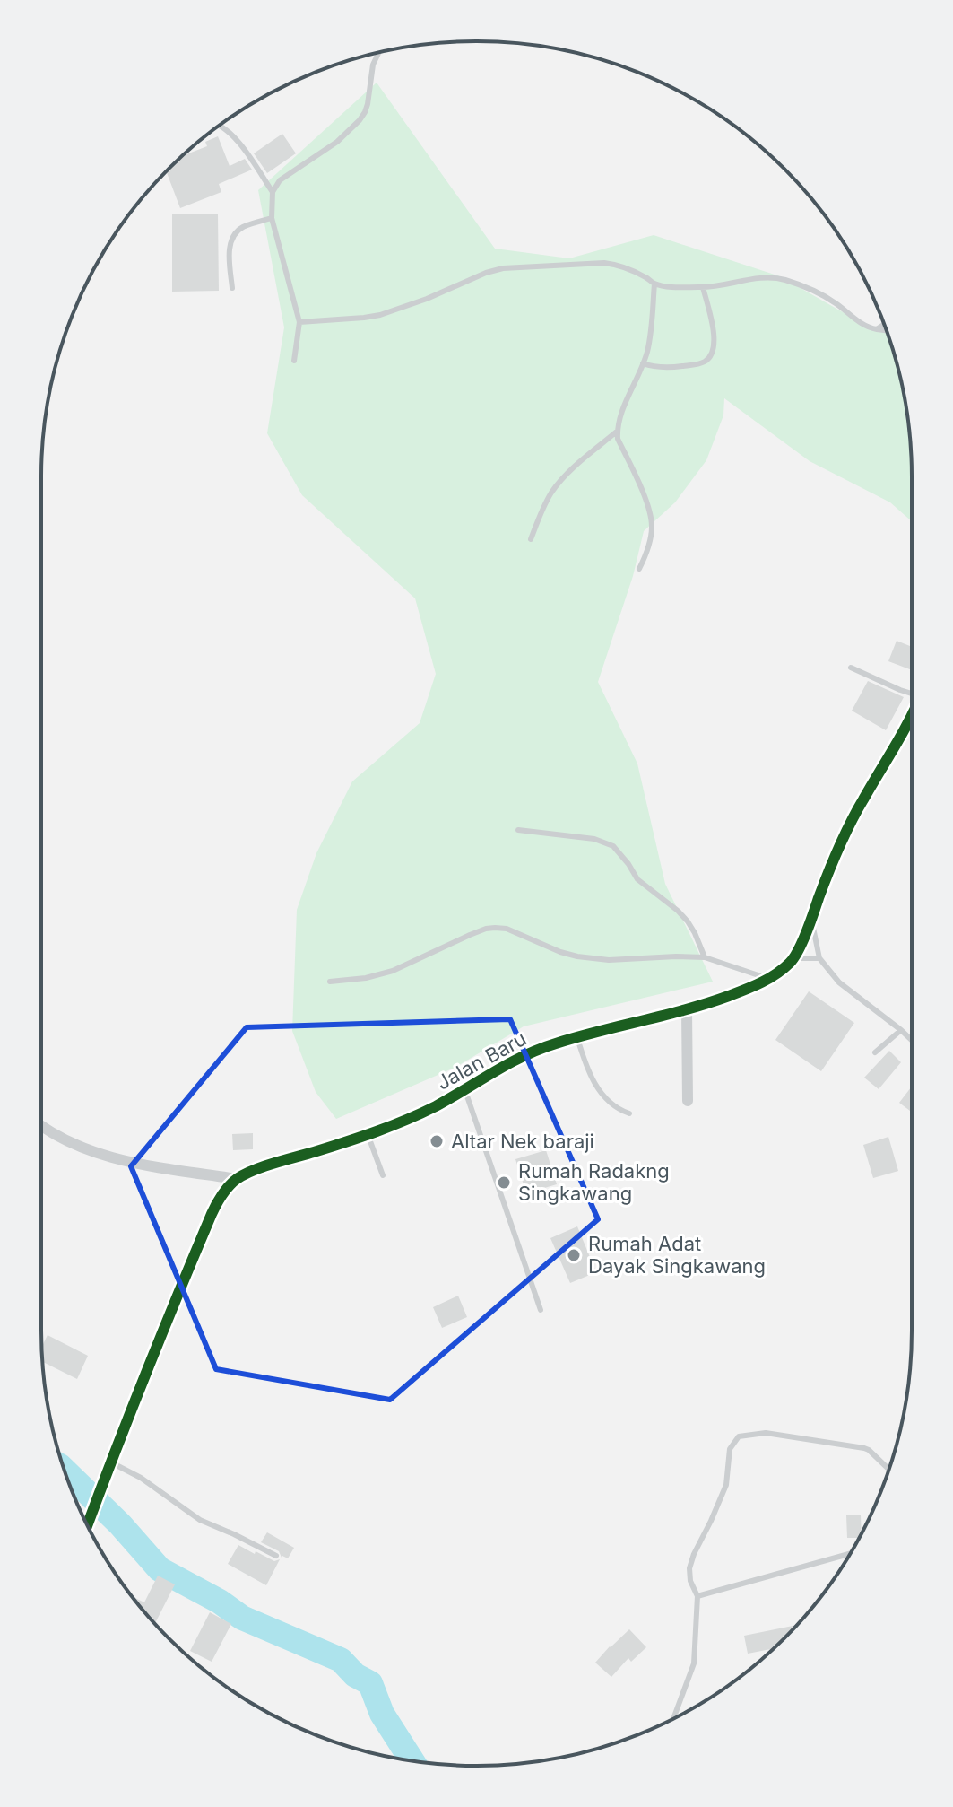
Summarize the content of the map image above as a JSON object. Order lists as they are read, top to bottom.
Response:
{
  "streets": {
    "street": ["Jalan Baru"]
  },
  "places": ["Altar Nek baraji", "Rumah Radakng Singkawang", "Rumah Adat Dayak Singkawang"]
}
